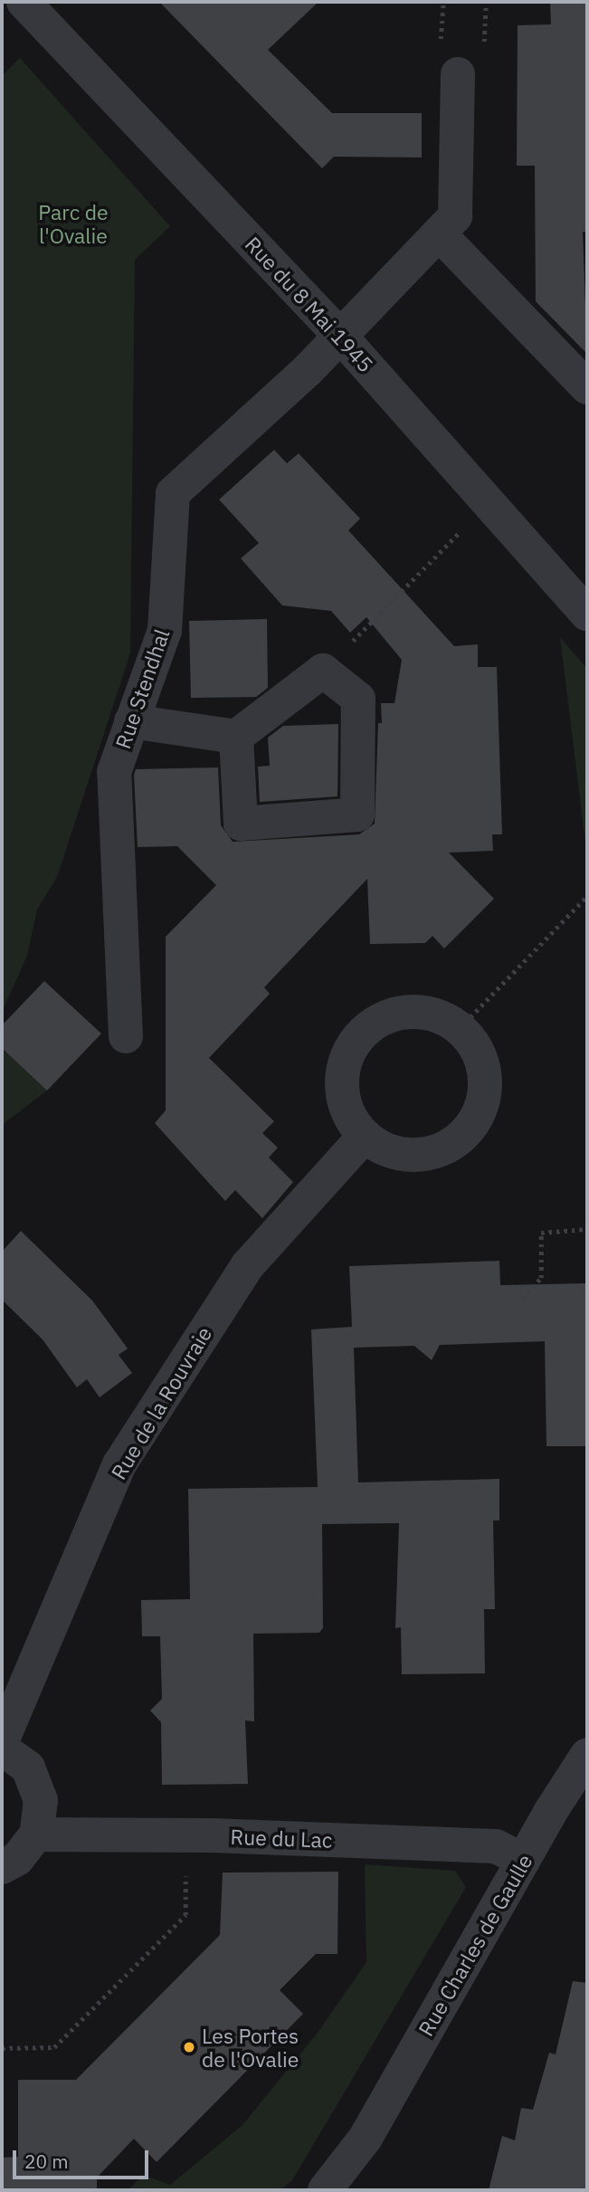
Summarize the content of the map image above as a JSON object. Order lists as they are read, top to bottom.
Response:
{
  "streets": {
    "street": [
      "Rue du 8 Mai 1945",
      "Rue Stendhal",
      "Rue de la Rouvraie",
      "Rue du Lac",
      "Rue Charles de Gaulle"
    ]
  },
  "crossings": [
    ["Rue du 8 Mai 1945", "Rue Stendhal"],
    ["Rue du Lac", "Rue Charles de Gaulle"]
  ],
  "parks": ["Parc de l'Ovalie"],
  "places": ["Les Portes de l'Ovalie"],
  "scale_bar": "20 m"
}
